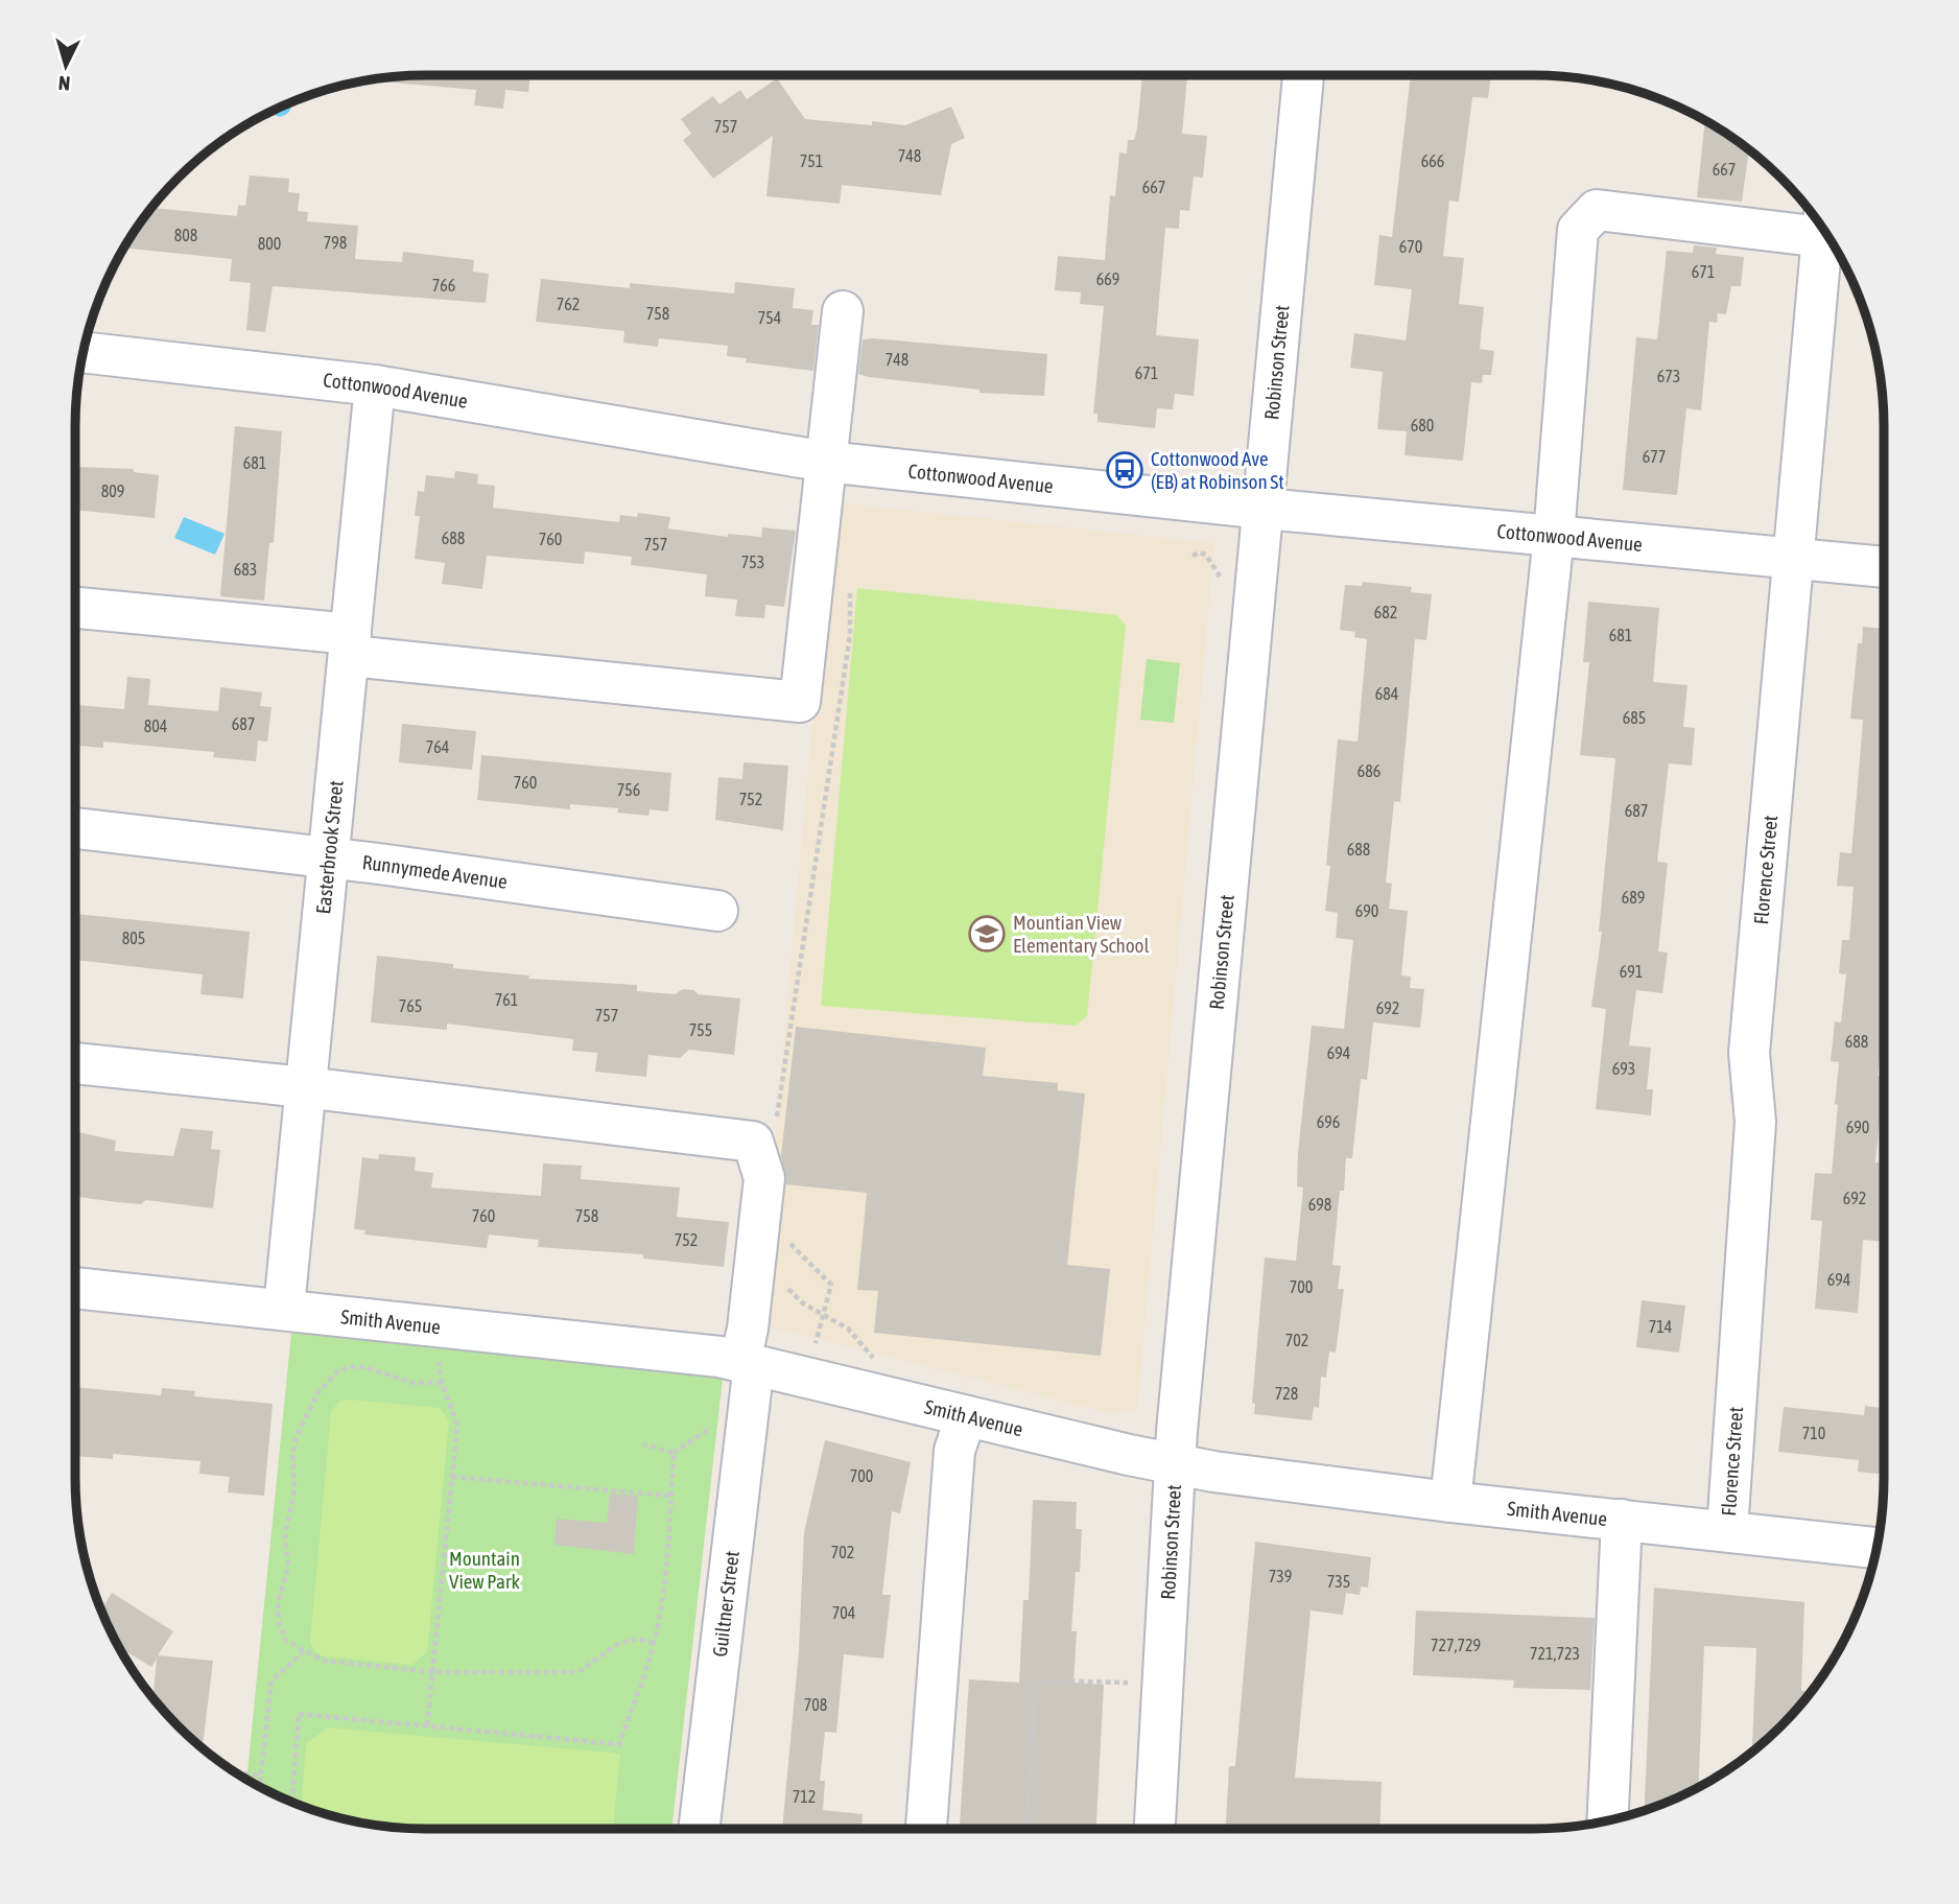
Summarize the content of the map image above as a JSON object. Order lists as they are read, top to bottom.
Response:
{
  "streets": {
    "street": [
      "Robinson Street",
      "Cottonwood Avenue",
      "Easterbrook Street",
      "Florence Street",
      "Runnymede Avenue",
      "Smith Avenue",
      "Guiltner Street"
    ]
  },
  "crossings": [
    ["Robinson Street", "Cottonwood Avenue"],
    ["Robinson Street", "Smith Avenue"],
    ["Cottonwood Avenue", "Easterbrook Street"],
    ["Cottonwood Avenue", "Florence Street"],
    ["Easterbrook Street", "Runnymede Avenue"],
    ["Easterbrook Street", "Smith Avenue"],
    ["Easterbrook Street", "Guiltner Street"],
    ["Florence Street", "Smith Avenue"],
    ["Smith Avenue", "Guiltner Street"]
  ],
  "parks": ["Mountain View Park"],
  "places": {
    "bus stop": ["Cottonwood Ave (EB) at Robinson St"],
    "school or university": ["Mountian View Elementary School"]
  },
  "house_numbers": [
    "757",
    "748",
    "751",
    "666",
    "667",
    "667",
    "808",
    "798",
    "800",
    "670",
    "671",
    "669",
    "766",
    "762",
    "758",
    "754",
    "748",
    "671",
    "673",
    "680",
    "677",
    "681",
    "809",
    "688",
    "760",
    "757",
    "753",
    "683",
    "682",
    "681",
    "684",
    "685",
    "687",
    "804",
    "764",
    "686",
    "760",
    "756",
    "752",
    "687",
    "688",
    "689",
    "690",
    "805",
    "691",
    "761",
    "765",
    "692",
    "757",
    "755",
    "688",
    "694",
    "693",
    "696",
    "690",
    "692",
    "698",
    "760",
    "758",
    "752",
    "694",
    "700",
    "714",
    "702",
    "728",
    "710",
    "700",
    "702",
    "739",
    "735",
    "704",
    "727,729",
    "721,723",
    "708",
    "712"
  ],
  "north": "bottom"
}
